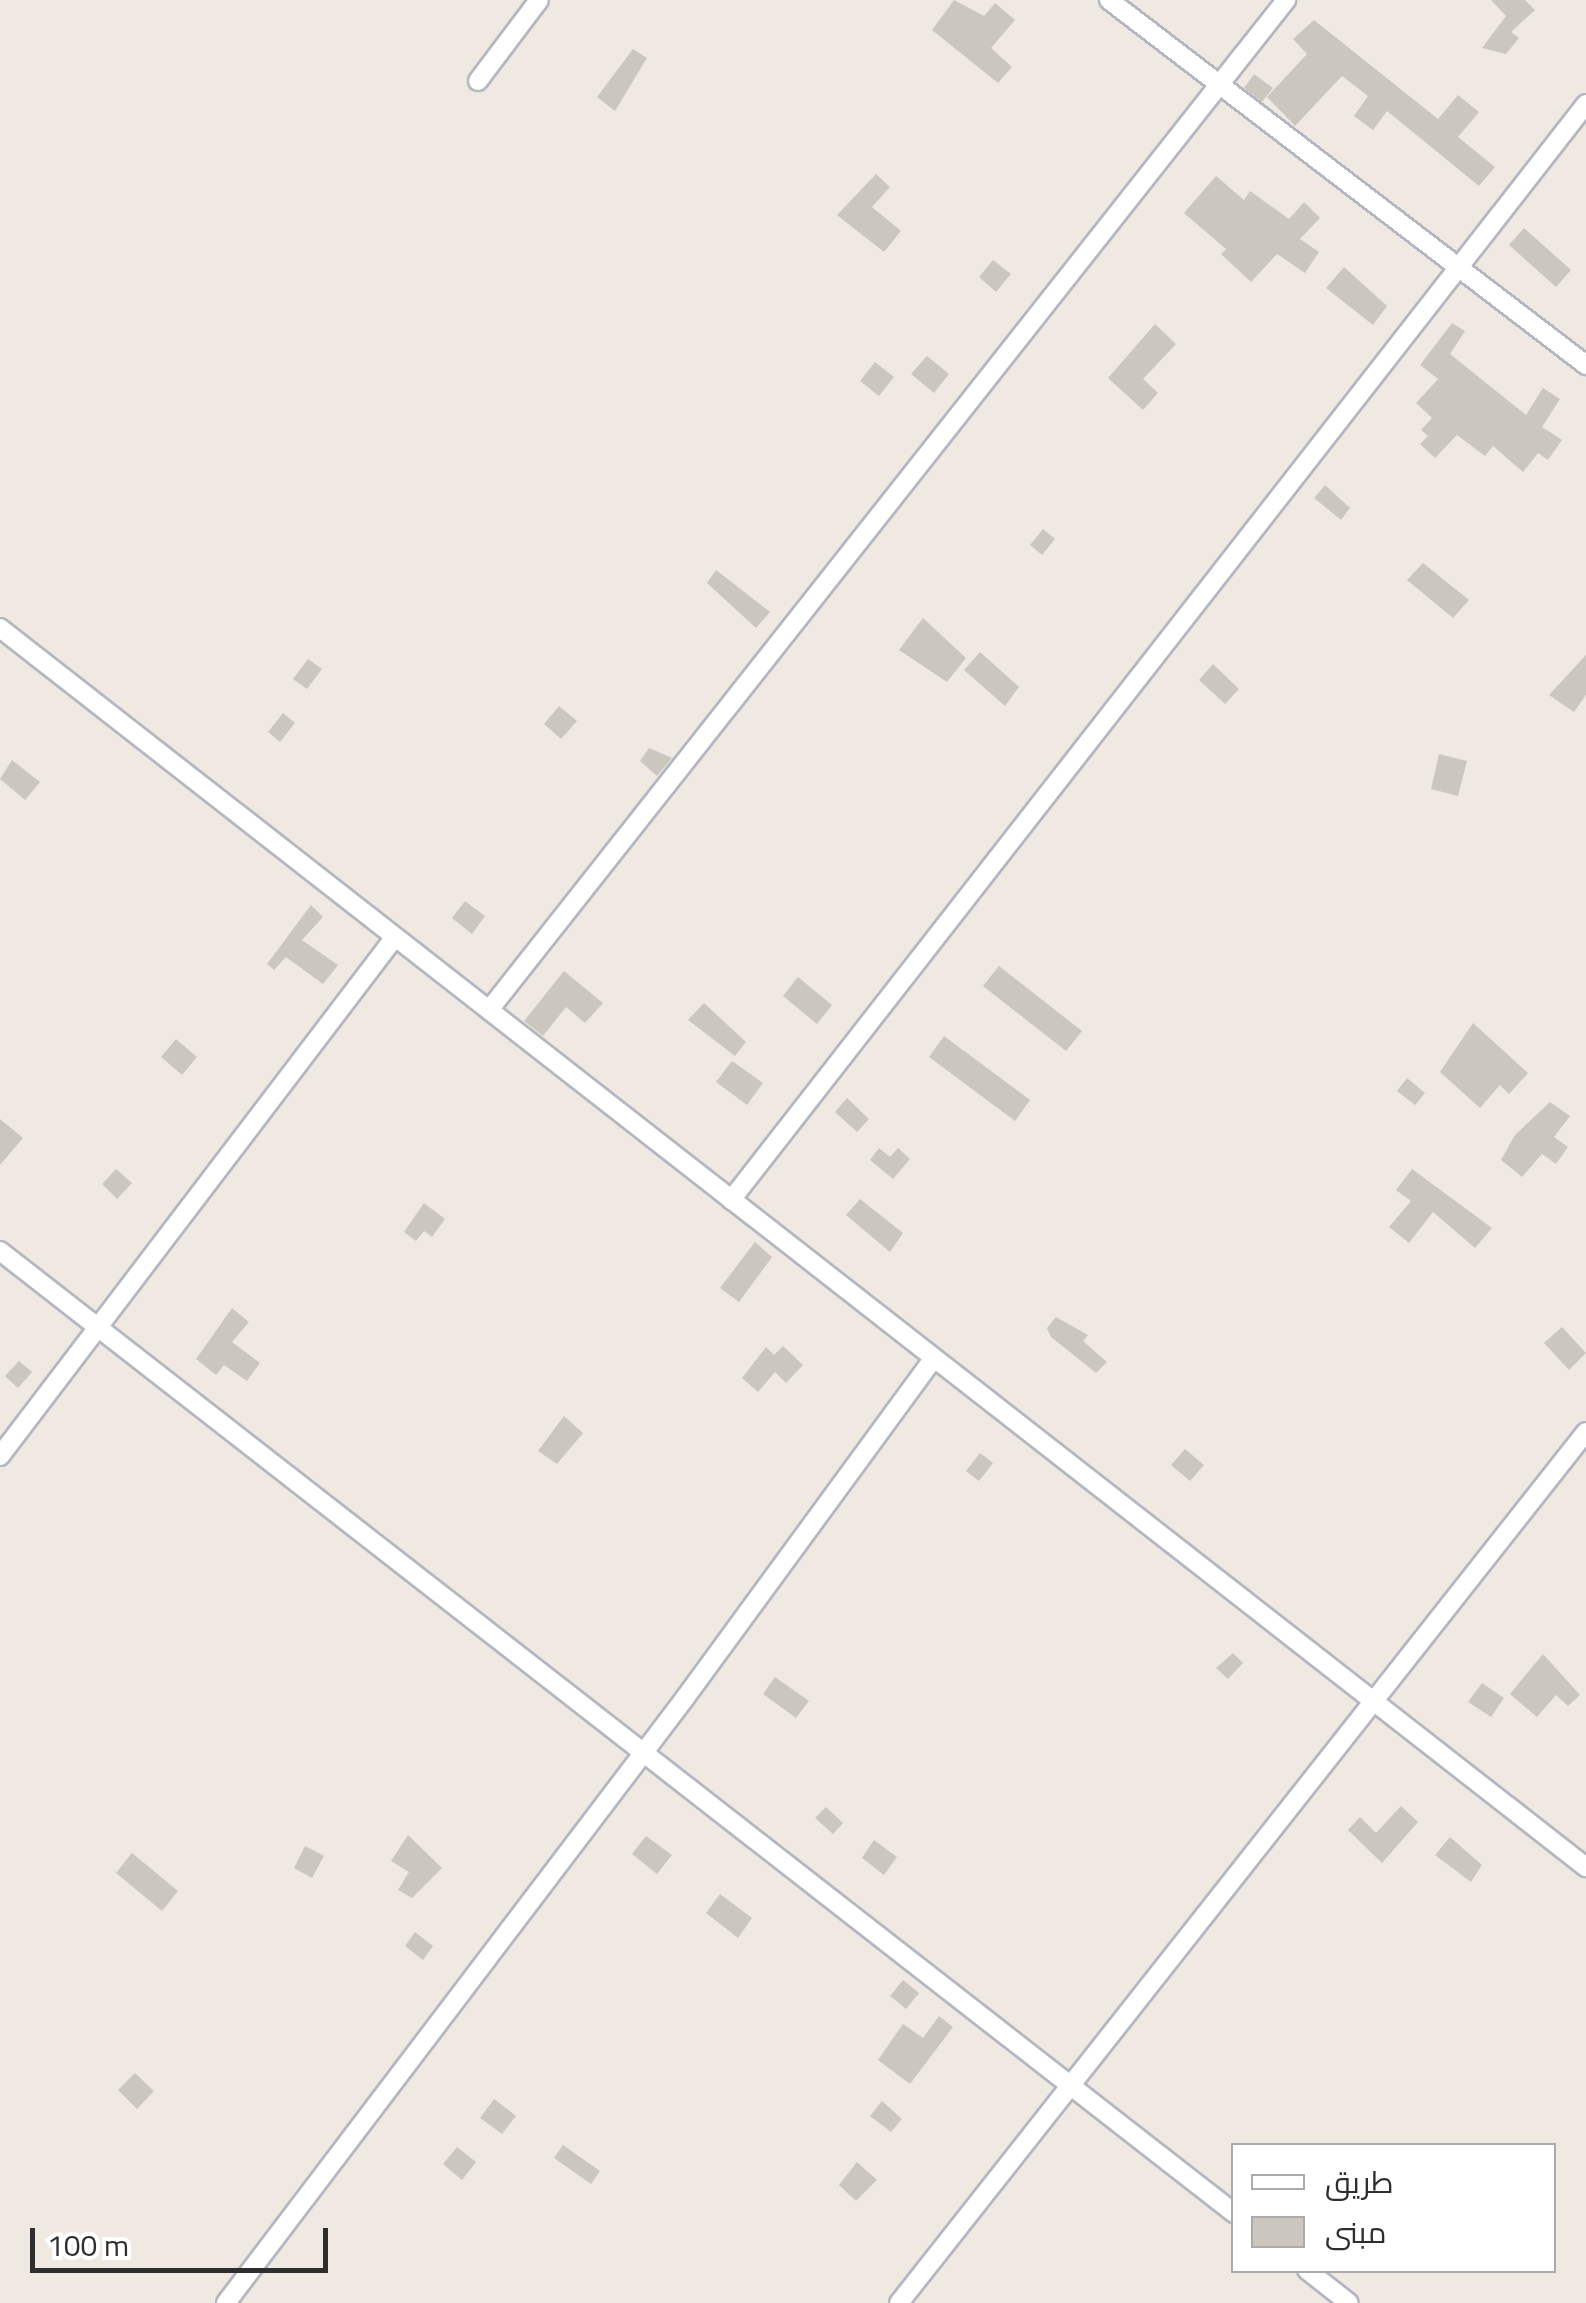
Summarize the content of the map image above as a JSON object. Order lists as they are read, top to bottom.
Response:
{
  "legend": ["طريق", "مبنى"],
  "scale_bar": "100 m"
}
